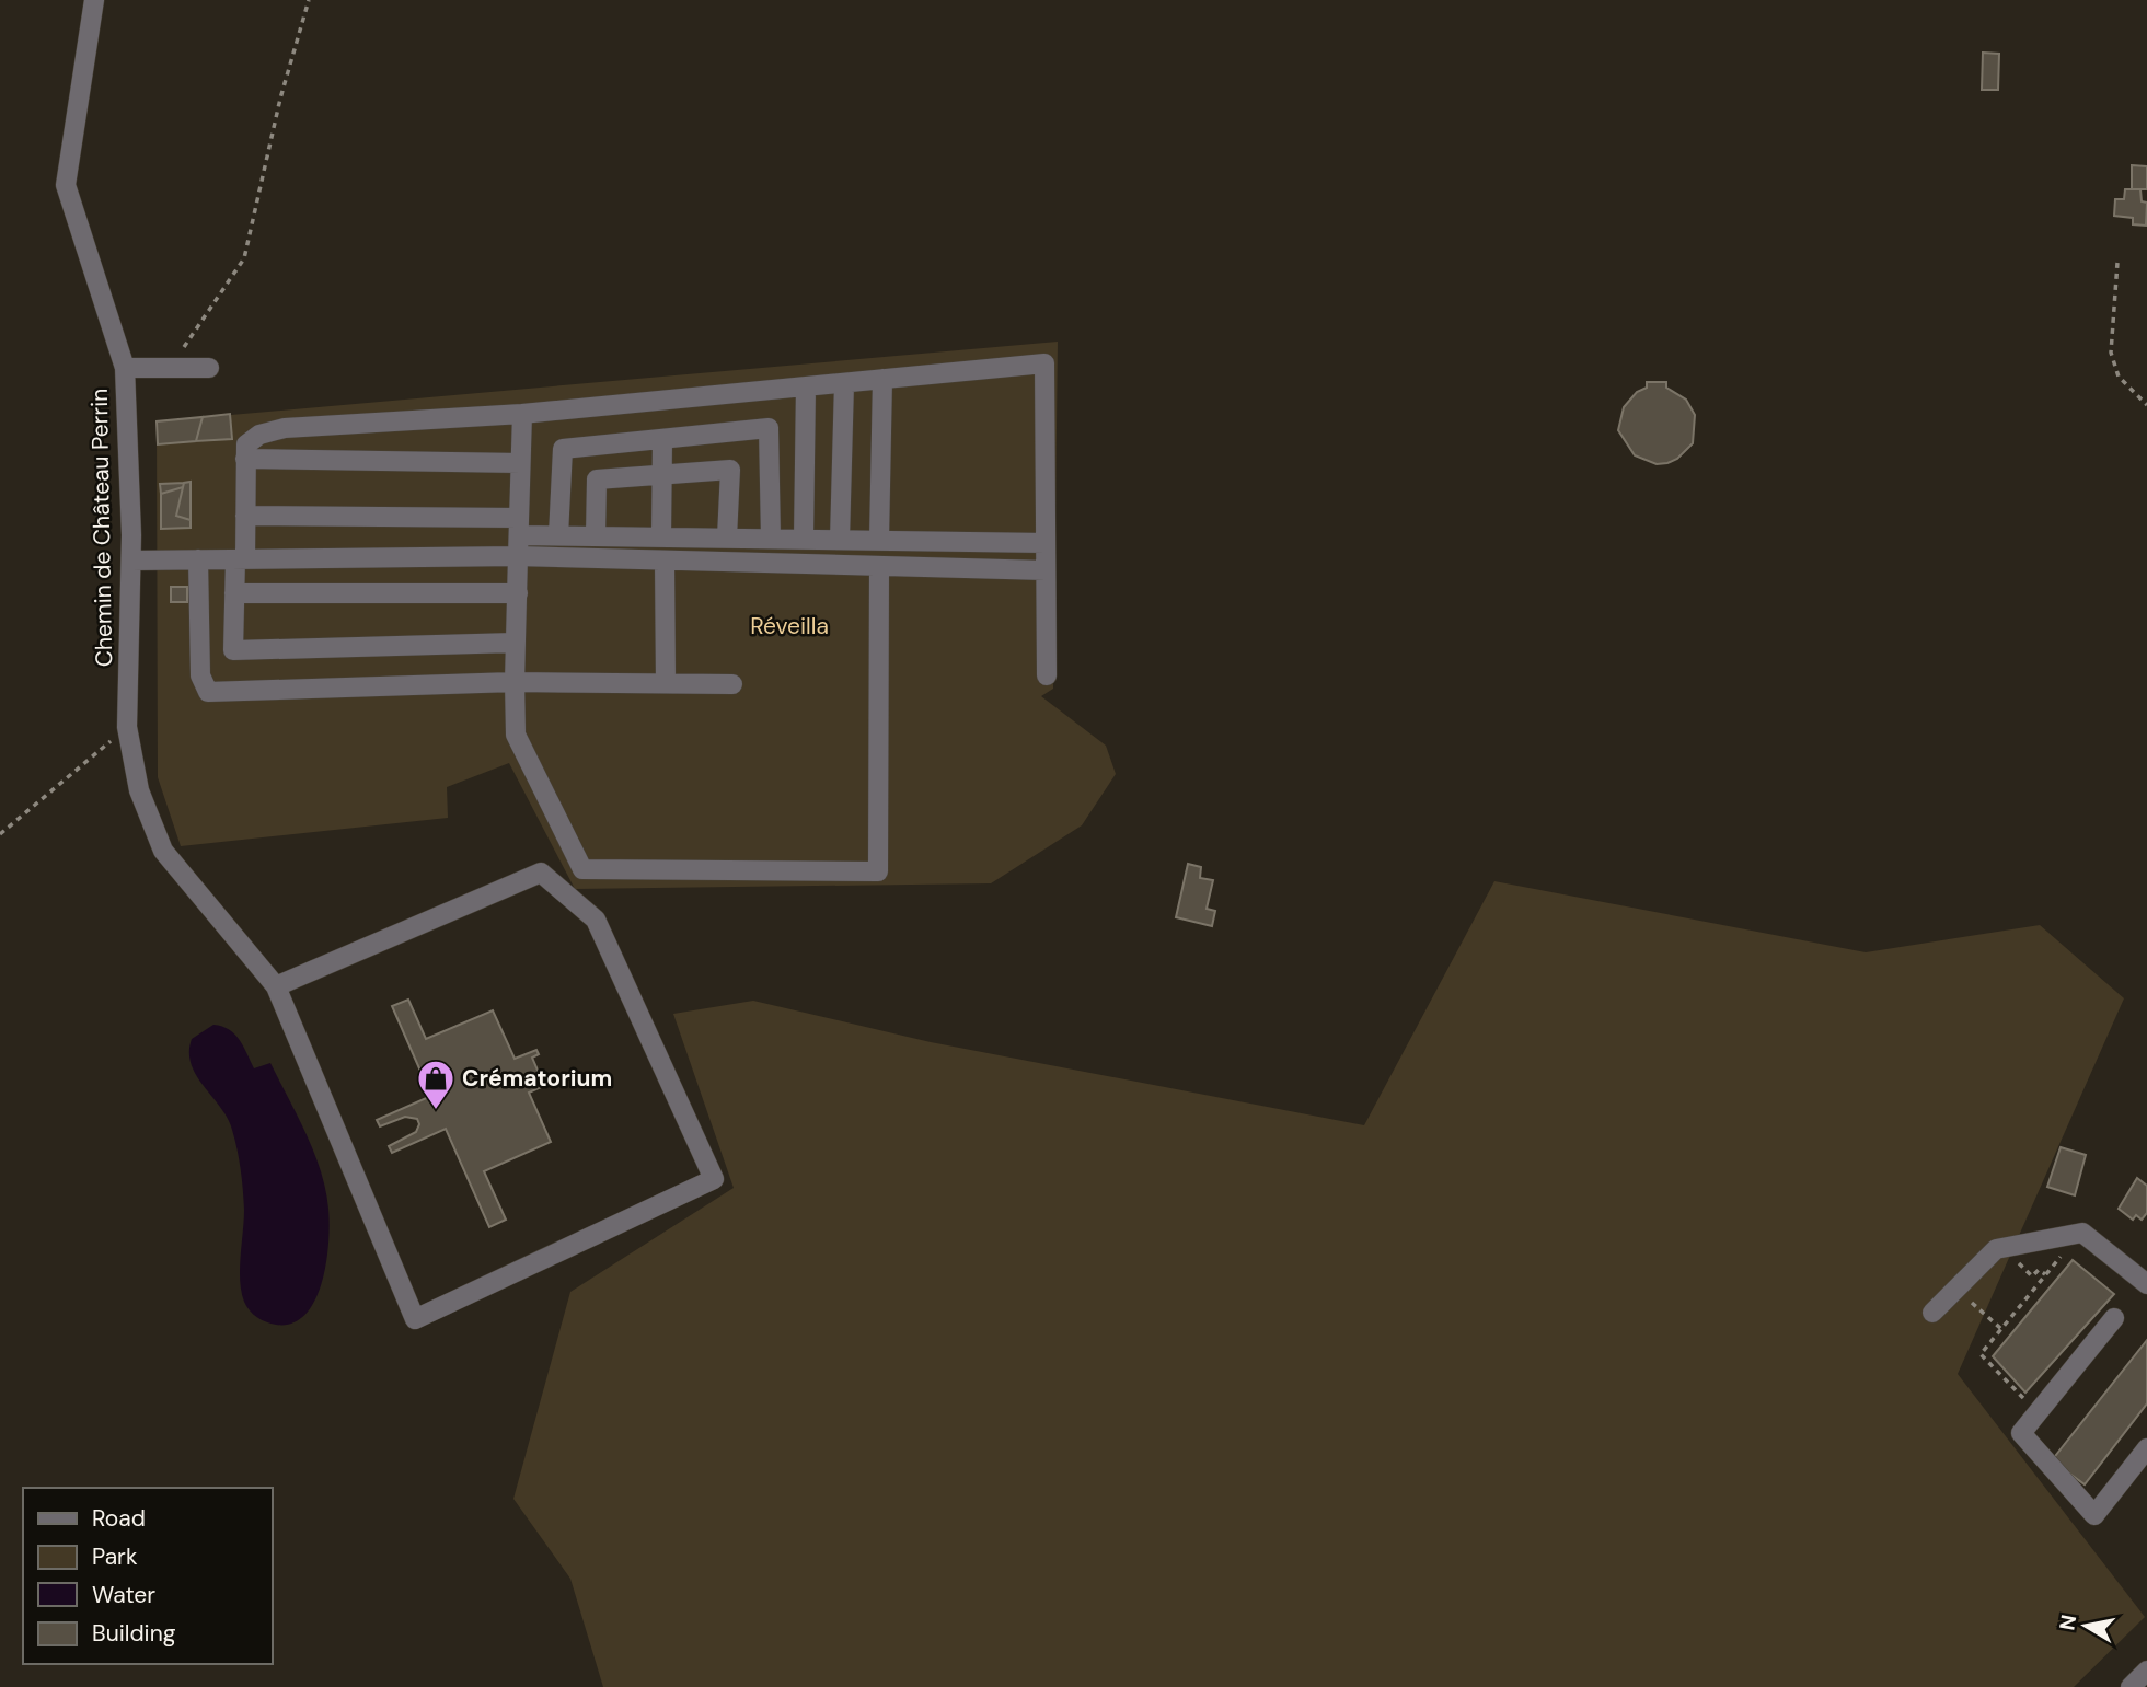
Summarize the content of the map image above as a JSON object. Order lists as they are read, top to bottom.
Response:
{
  "streets": {
    "street": ["Chemin de Château Perrin"]
  },
  "parks": ["Réveilla"],
  "places": {
    "shop": ["Crématorium"]
  },
  "legend": [
    "Road",
    "Park",
    "Water",
    "Building"
  ],
  "north": "left"
}
